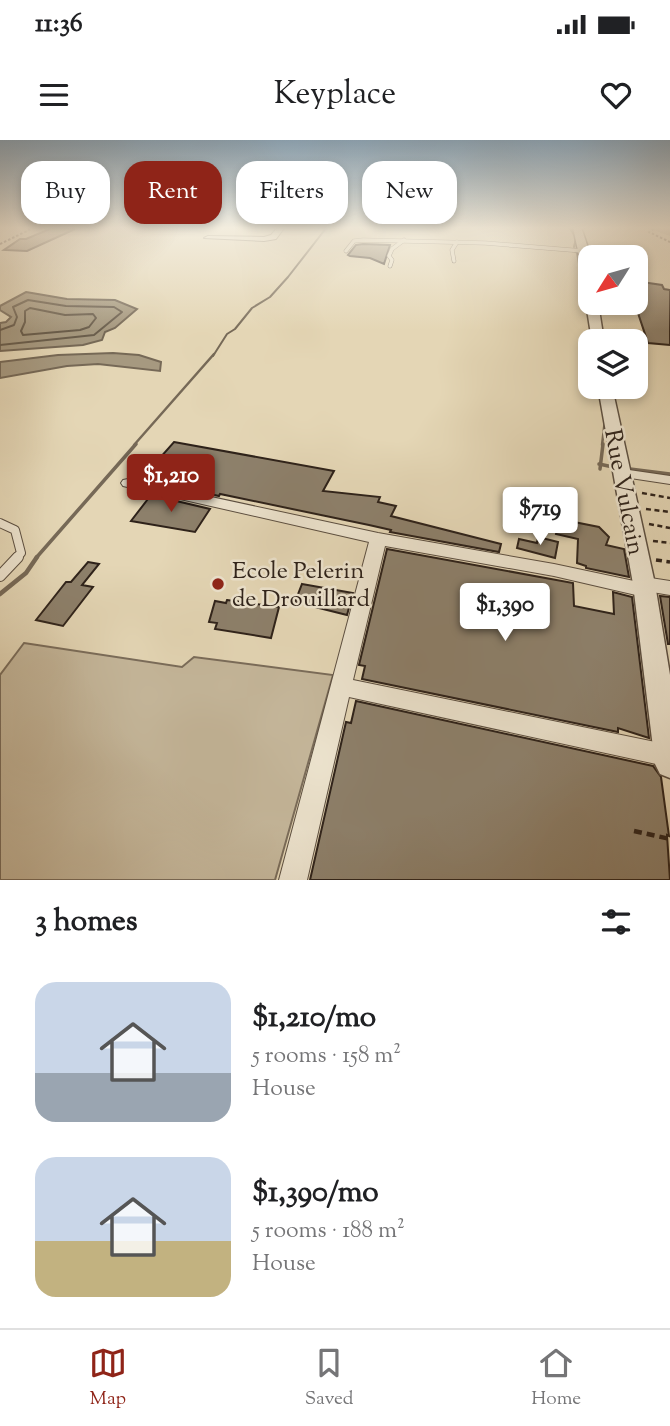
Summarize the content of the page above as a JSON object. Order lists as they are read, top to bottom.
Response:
{
  "streets": {
    "street": ["Rue Vulcain"]
  },
  "places": ["Ecole Pelerin de Drouillard"],
  "north": "bottom left",
  "page": {
    "status": "11:36",
    "header": "Keyplace",
    "chip": [
      "Buy",
      "Rent",
      "Filters",
      "New"
    ],
    "price": ["$1,210", "$719", "$1,390"],
    "heading": "3 homes",
    "list": [
      {
        "name": "$1,210/mo",
        "note": "5 rooms · 158 m² · House"
      },
      {
        "name": "$1,390/mo",
        "note": "5 rooms · 188 m² · House"
      }
    ],
    "tabs": ["Map", "Saved", "Home"]
  }
}
